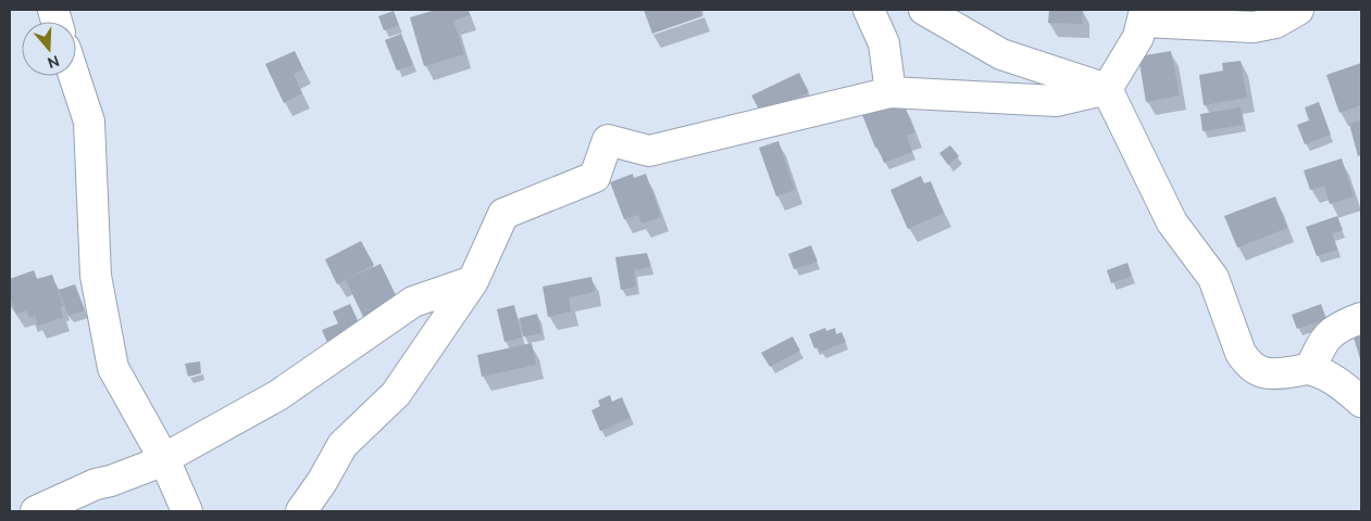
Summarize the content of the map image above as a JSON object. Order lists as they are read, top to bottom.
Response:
{
  "north": "bottom"
}
